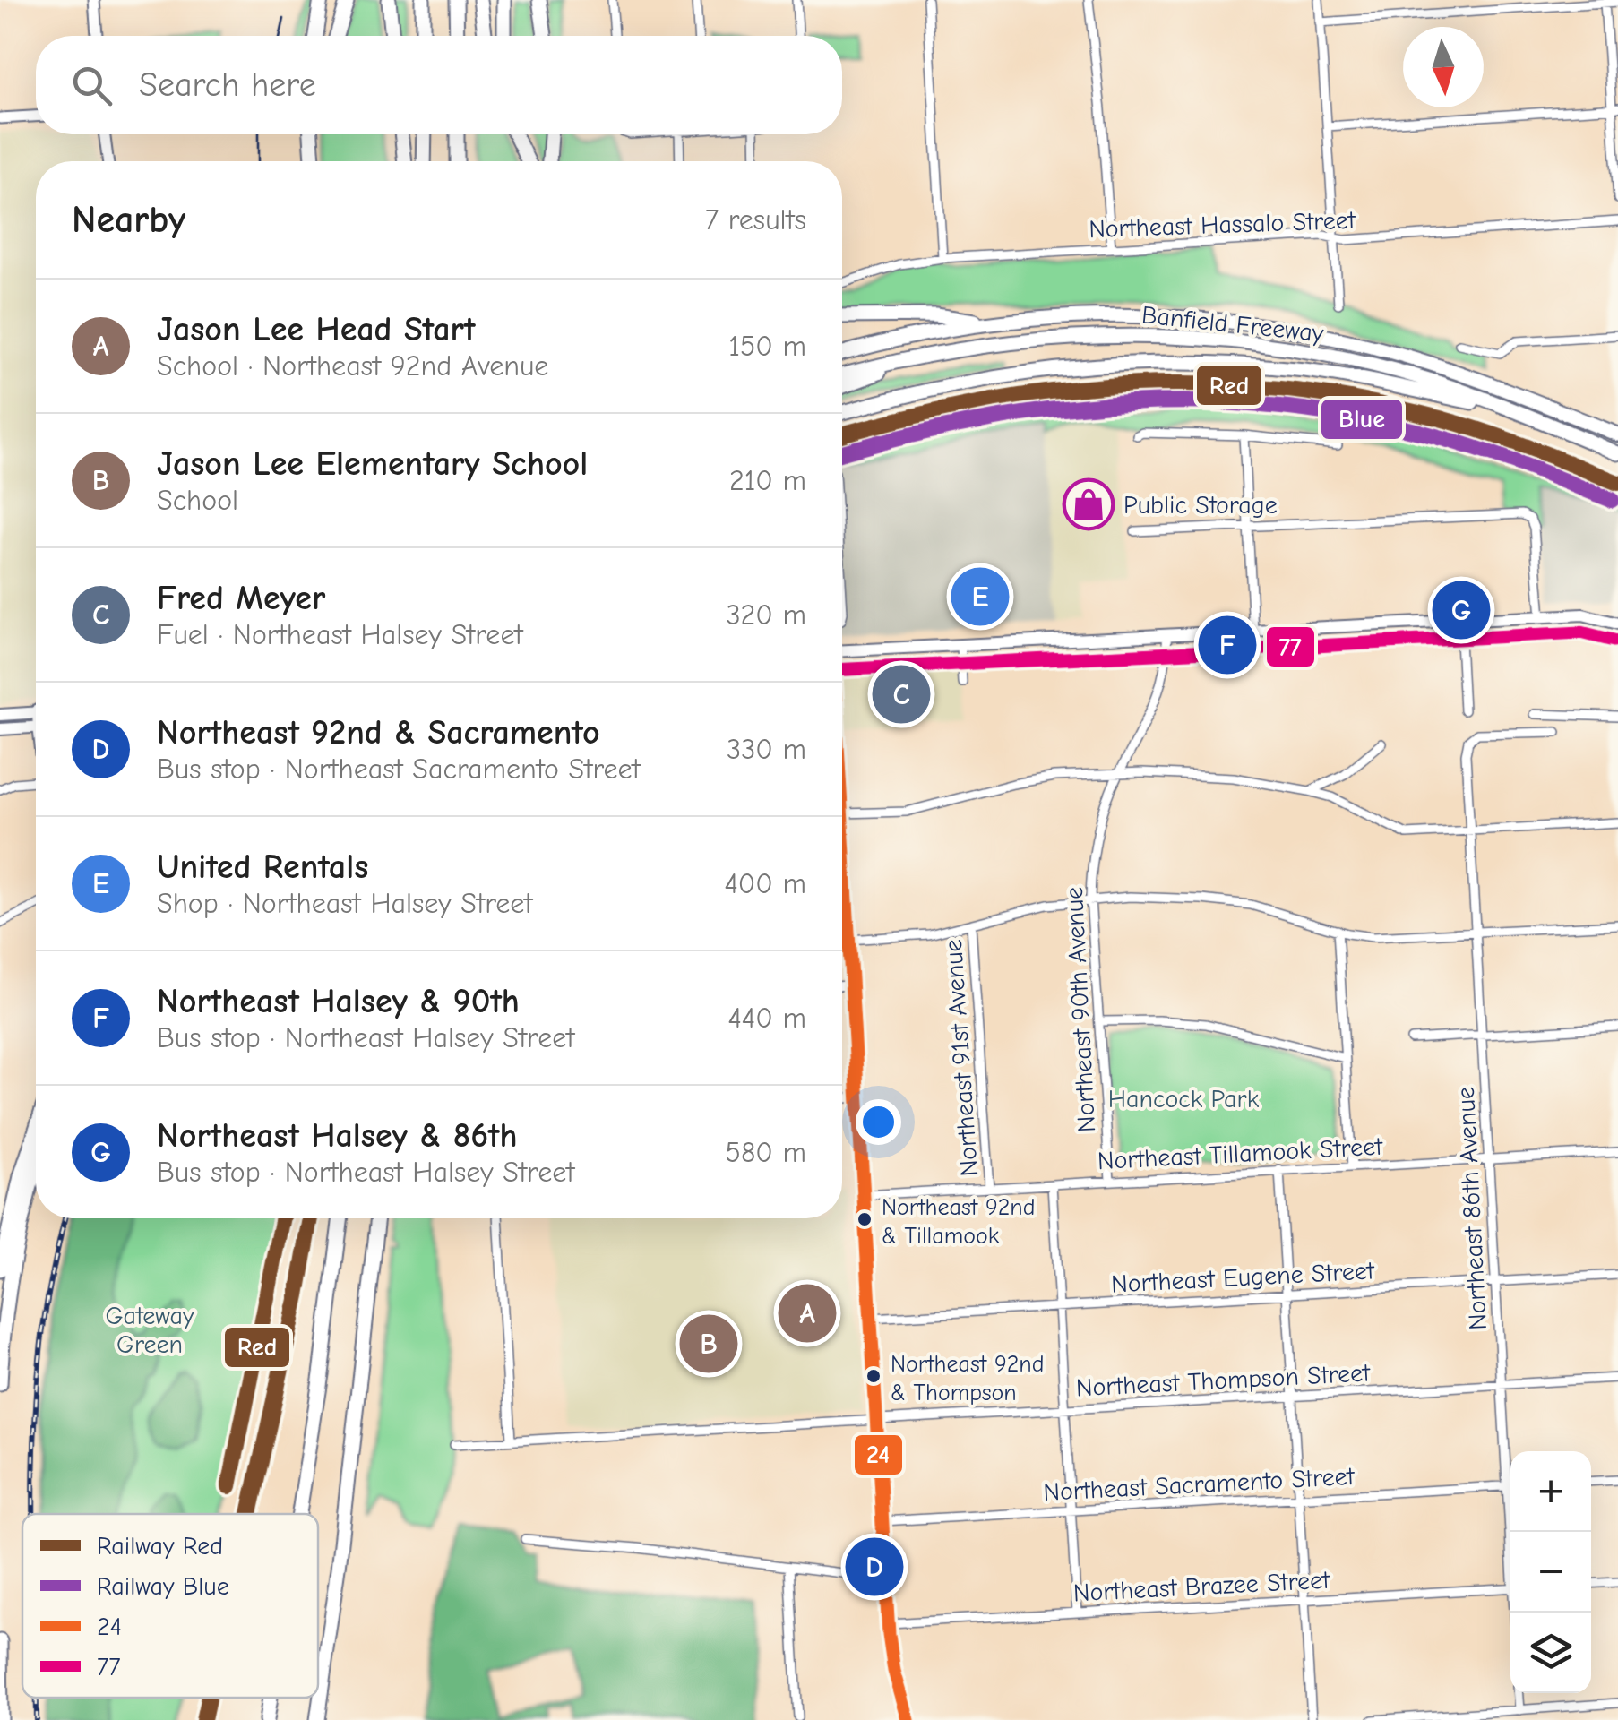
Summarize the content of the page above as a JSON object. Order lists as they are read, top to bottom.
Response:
{
  "streets": {
    "highway": ["Banfield Freeway"],
    "street": [
      "Northeast Hassalo Street",
      "Northeast 90th Avenue",
      "Northeast 91st Avenue",
      "Northeast Tillamook Street",
      "Northeast 86th Avenue",
      "Northeast Eugene Street",
      "Northeast Thompson Street",
      "Northeast Sacramento Street",
      "Northeast Brazee Street"
    ]
  },
  "crossings": [
    ["Northeast 90th Avenue", "Northeast Tillamook Street"],
    ["Northeast 91st Avenue", "Northeast Tillamook Street"],
    ["Northeast Tillamook Street", "Northeast 86th Avenue"],
    ["Northeast 86th Avenue", "Northeast Eugene Street"],
    ["Northeast 86th Avenue", "Northeast Thompson Street"],
    ["Northeast 86th Avenue", "Northeast Sacramento Street"]
  ],
  "parks": ["Hancock Park", "Gateway Green"],
  "places": {
    "shop": ["Public Storage"],
    "other": ["Northeast 92nd & Tillamook", "Northeast 92nd & Thompson"]
  },
  "lines": [
    "rail line Red",
    "rail line Blue",
    "transit line 77",
    "transit line 24"
  ],
  "legend": [
    "Railway Red",
    "Railway Blue",
    "24",
    "77"
  ],
  "north": "bottom",
  "page": {
    "search": "Search here",
    "heading": ["Nearby", "7 results"],
    "list": [
      {
        "mark": "A",
        "name": "Jason Lee Head Start",
        "note": "School · Northeast 92nd Avenue",
        "value": "150 m"
      },
      {
        "mark": "B",
        "name": "Jason Lee Elementary School",
        "note": "School",
        "value": "210 m"
      },
      {
        "mark": "C",
        "name": "Fred Meyer",
        "note": "Fuel · Northeast Halsey Street",
        "value": "320 m"
      },
      {
        "mark": "D",
        "name": "Northeast 92nd & Sacramento",
        "note": "Bus stop · Northeast Sacramento Street",
        "value": "330 m"
      },
      {
        "mark": "E",
        "name": "United Rentals",
        "note": "Shop · Northeast Halsey Street",
        "value": "400 m"
      },
      {
        "mark": "F",
        "name": "Northeast Halsey & 90th",
        "note": "Bus stop · Northeast Halsey Street",
        "value": "440 m"
      },
      {
        "mark": "G",
        "name": "Northeast Halsey & 86th",
        "note": "Bus stop · Northeast Halsey Street",
        "value": "580 m"
      }
    ],
    "pins": [
      "E",
      "G",
      "F",
      "C",
      "A",
      "B",
      "D"
    ],
    "map_buttons": ["+", "−"]
  }
}
